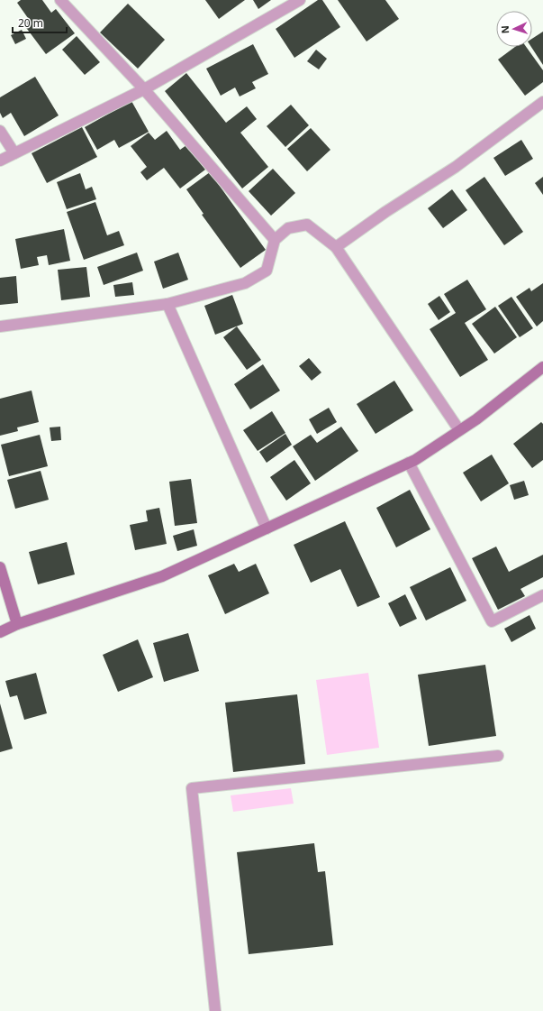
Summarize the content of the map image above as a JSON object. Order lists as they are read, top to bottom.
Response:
{
  "scale_bar": "20 m",
  "north": "left"
}
